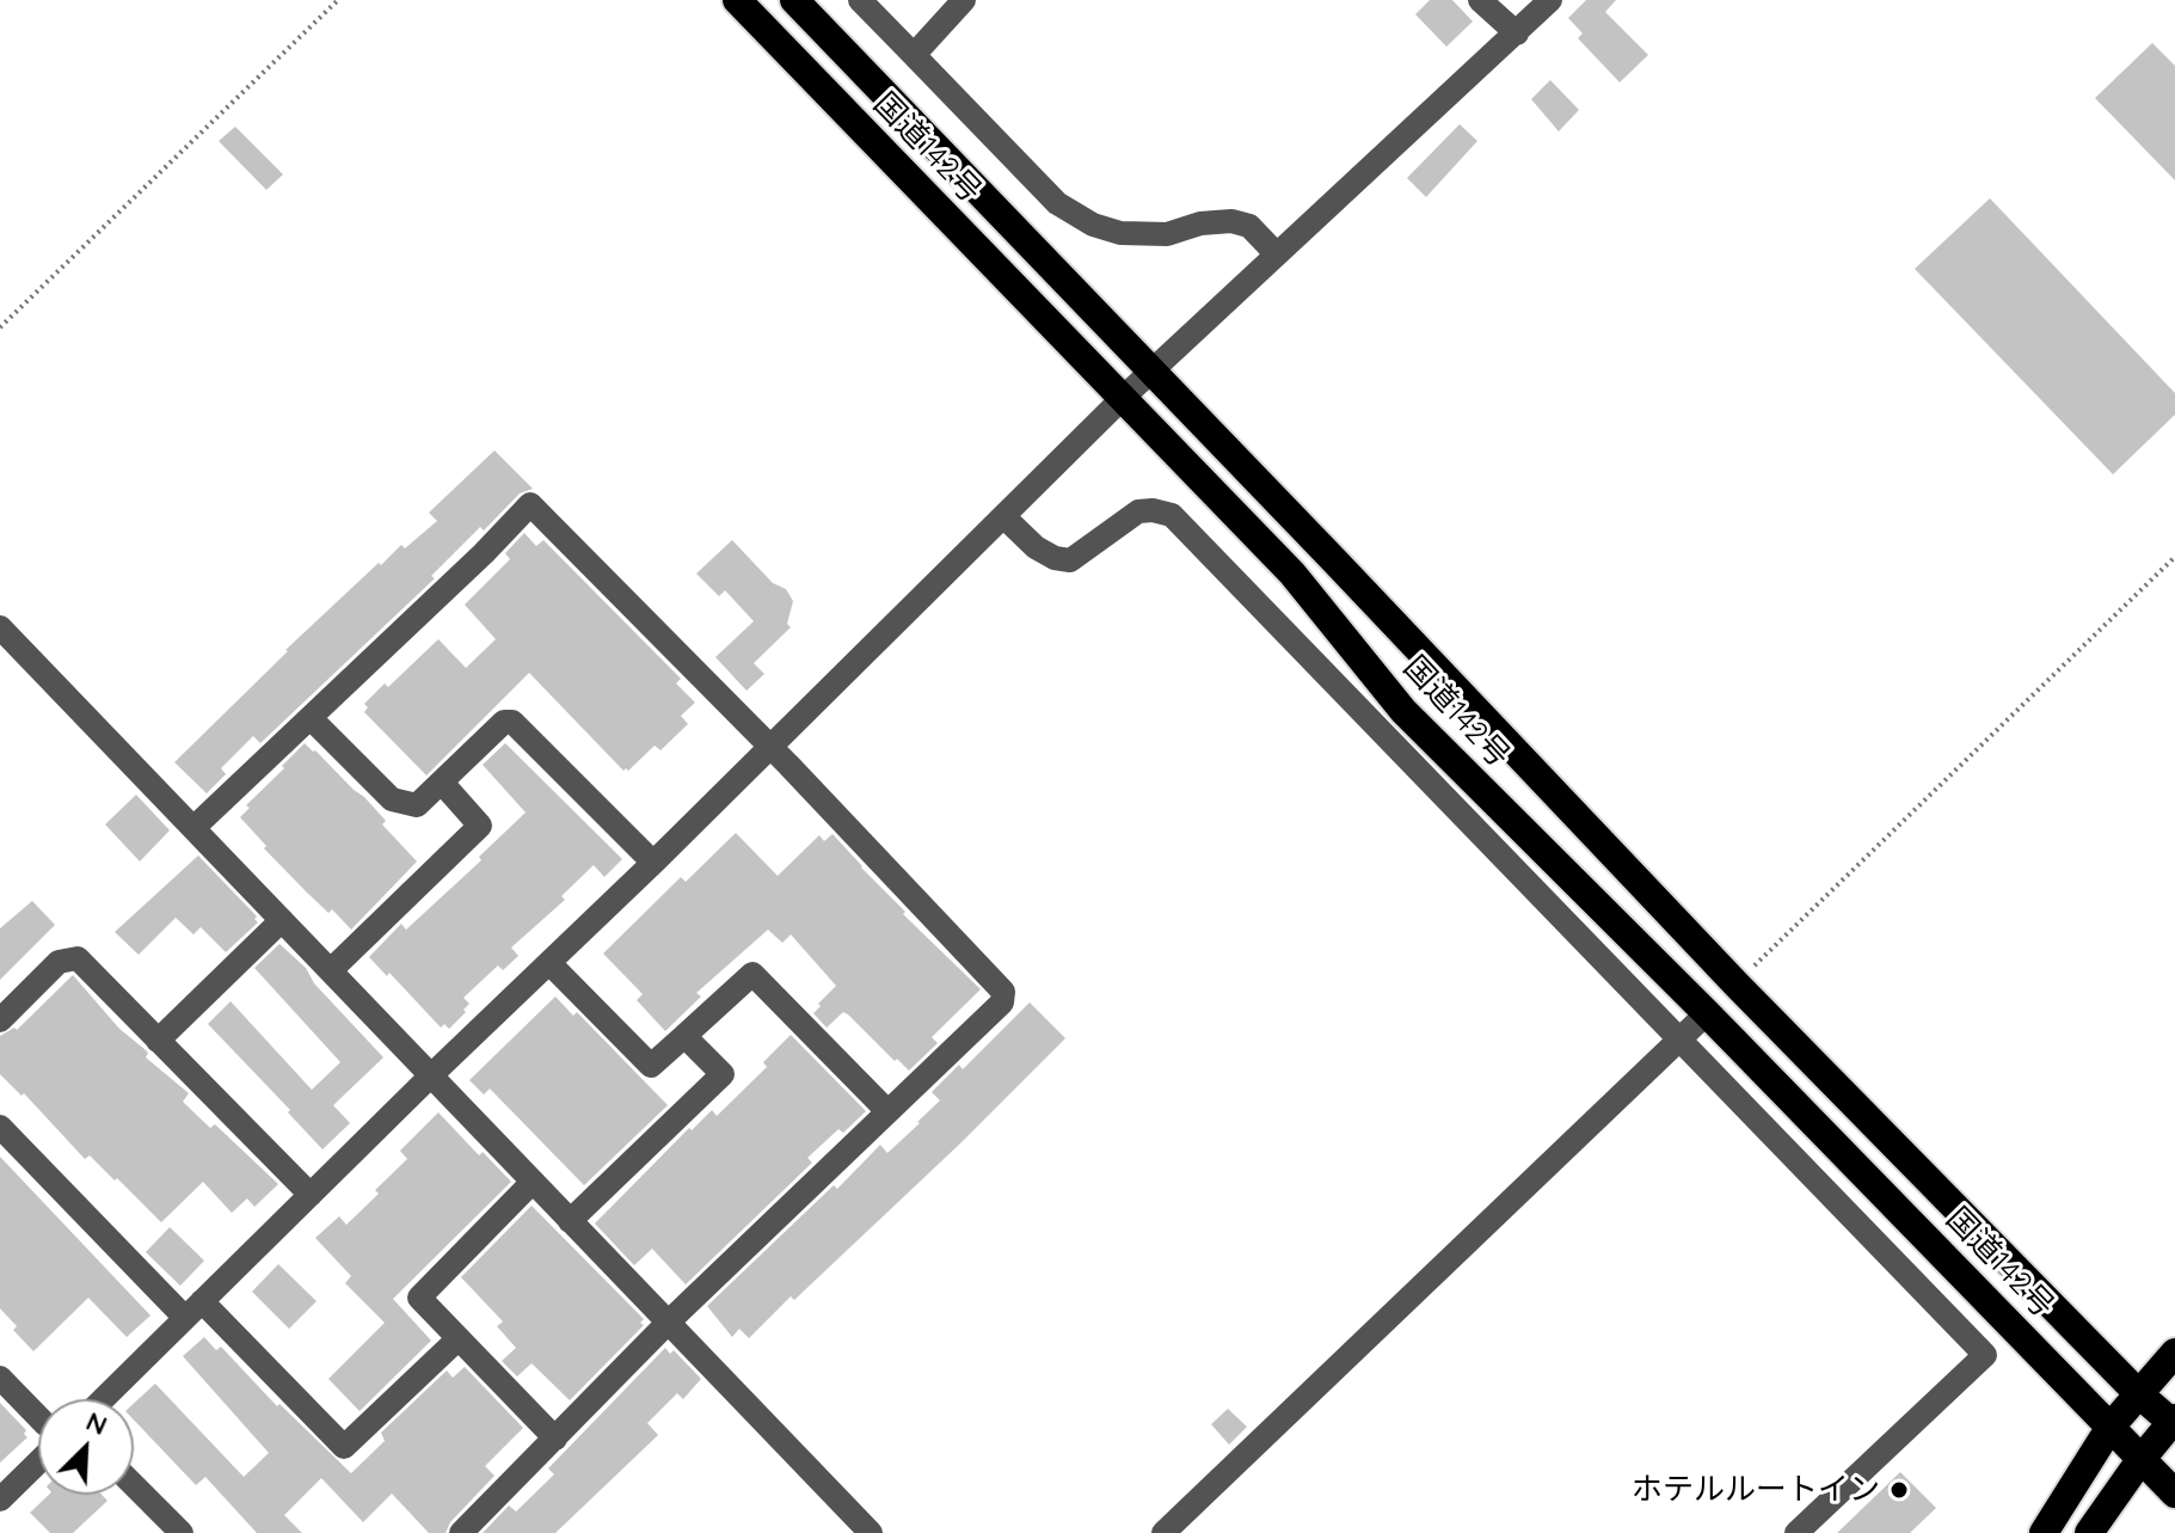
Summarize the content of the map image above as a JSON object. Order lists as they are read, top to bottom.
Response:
{
  "streets": {
    "highway": ["国道142号"]
  },
  "places": ["ホテルルートイン"],
  "north": "top right"
}
